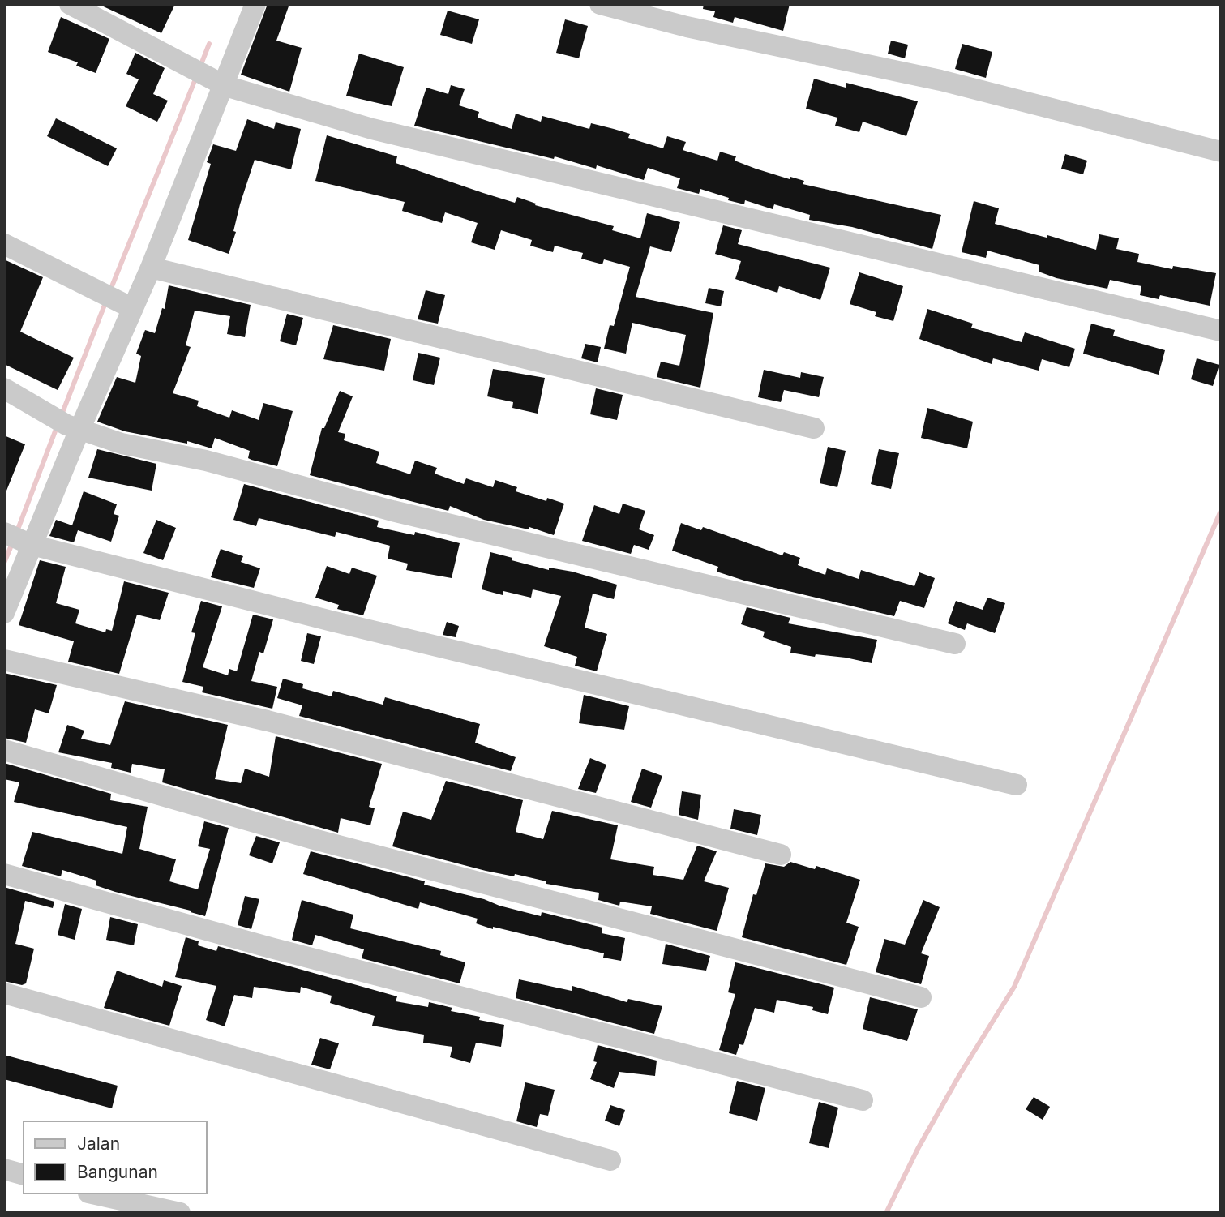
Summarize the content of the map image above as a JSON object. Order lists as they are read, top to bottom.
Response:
{
  "legend": ["Jalan", "Bangunan"]
}
